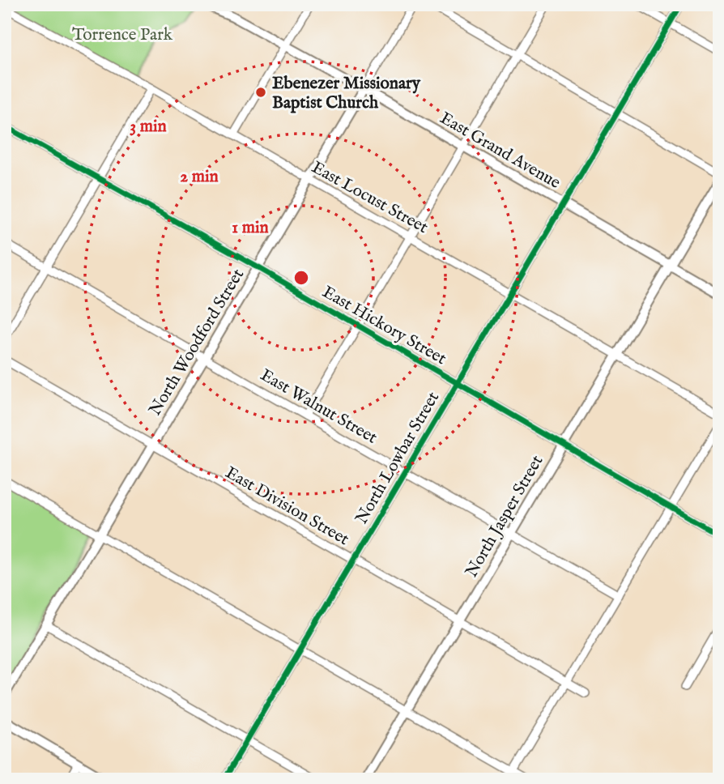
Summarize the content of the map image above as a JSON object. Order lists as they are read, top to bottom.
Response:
{
  "streets": {
    "street": [
      "East Grand Avenue",
      "East Locust Street",
      "East Hickory Street",
      "North Woodford Street",
      "East Walnut Street",
      "North Lowbar Street",
      "East Division Street",
      "North Jasper Street"
    ]
  },
  "crossings": [
    ["East Grand Avenue", "North Woodford Street"],
    ["East Grand Avenue", "North Lowbar Street"],
    ["East Grand Avenue", "North Jasper Street"],
    ["East Locust Street", "North Woodford Street"],
    ["East Locust Street", "North Lowbar Street"],
    ["East Locust Street", "North Jasper Street"],
    ["East Hickory Street", "North Woodford Street"],
    ["East Hickory Street", "North Lowbar Street"],
    ["East Hickory Street", "North Jasper Street"],
    ["North Woodford Street", "East Walnut Street"],
    ["North Woodford Street", "East Division Street"],
    ["East Walnut Street", "North Lowbar Street"],
    ["East Walnut Street", "North Jasper Street"],
    ["North Lowbar Street", "East Division Street"],
    ["East Division Street", "North Jasper Street"]
  ],
  "parks": ["Torrence Park"],
  "places": ["Ebenezer Missionary Baptist Church"],
  "rings": ["3 min", "2 min", "1 min"]
}
